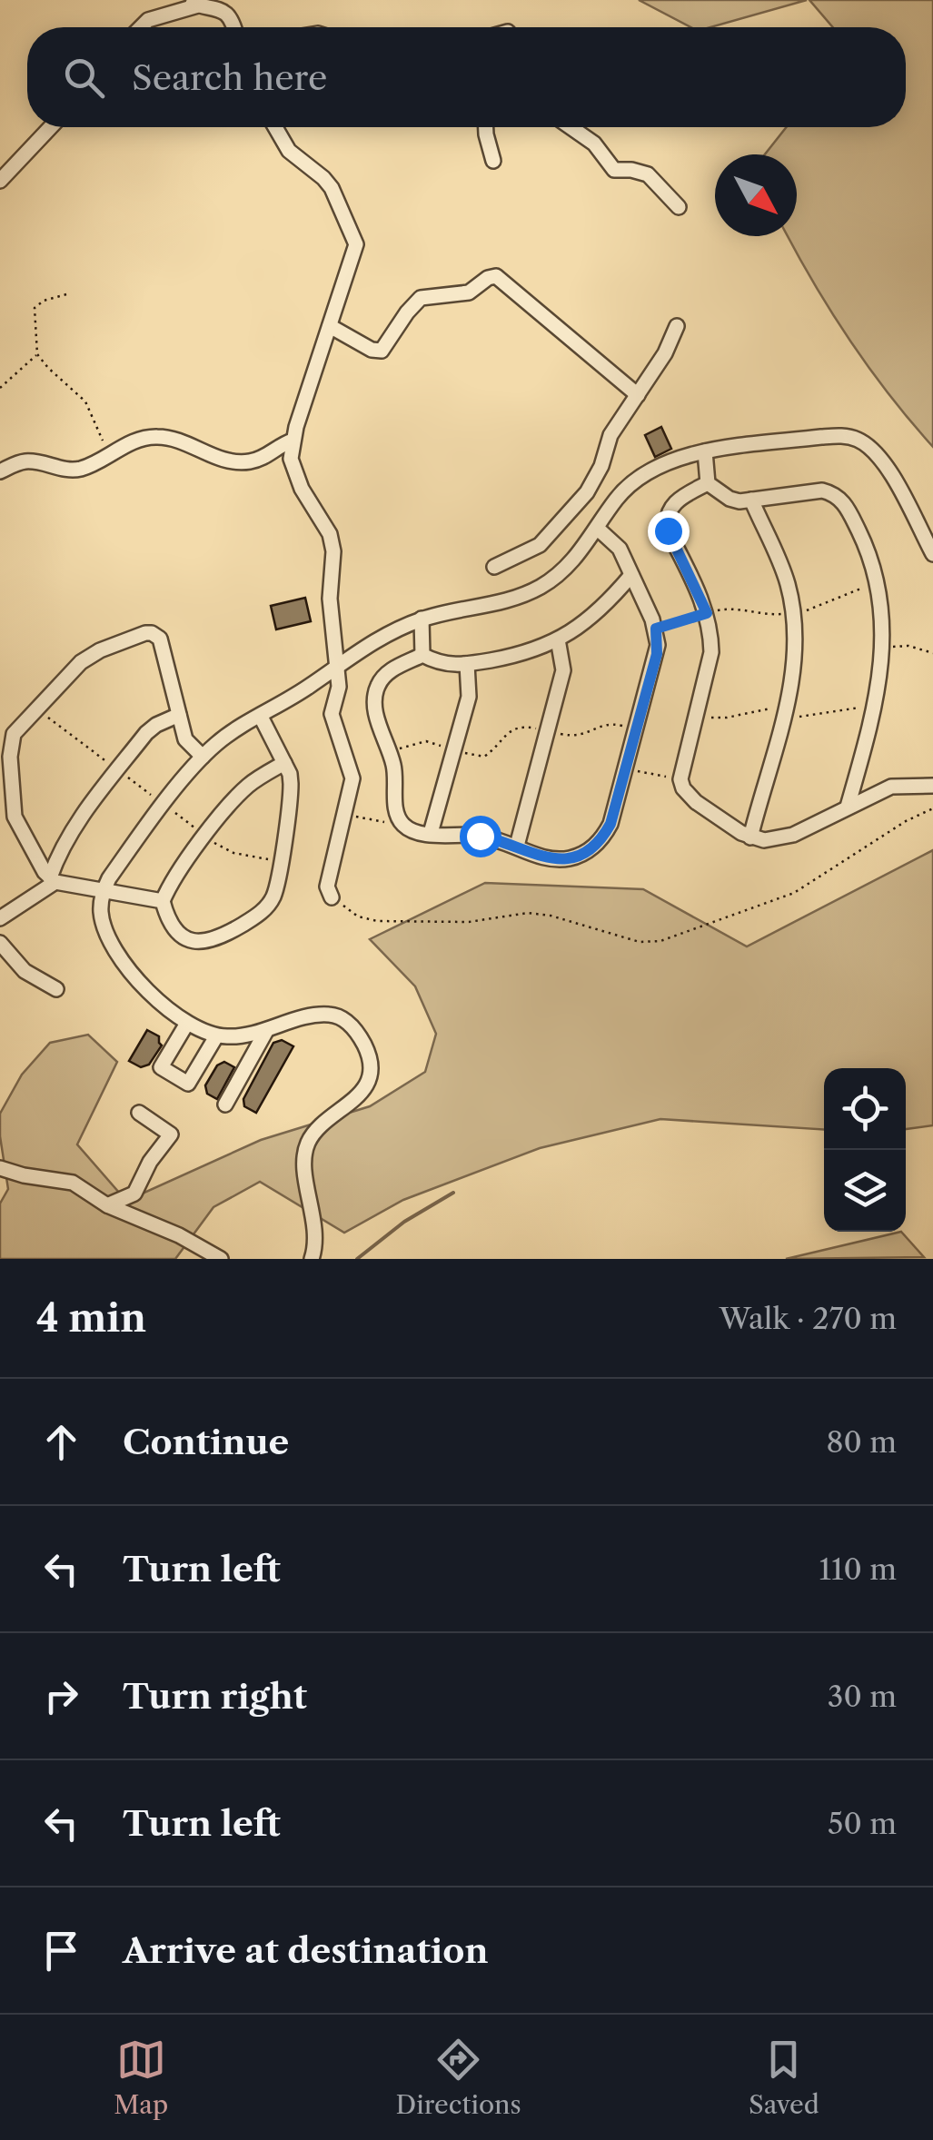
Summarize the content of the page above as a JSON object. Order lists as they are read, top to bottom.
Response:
{
  "north": "bottom right",
  "page": {
    "search": "Search here",
    "heading": ["4 min", "Walk · 270 m"],
    "list": [
      ["Continue", "80 m"],
      ["Turn left", "110 m"],
      ["Turn right", "30 m"],
      ["Turn left", "50 m"],
      "Arrive at destination"
    ],
    "nav": ["Map", "Directions", "Saved"]
  }
}
